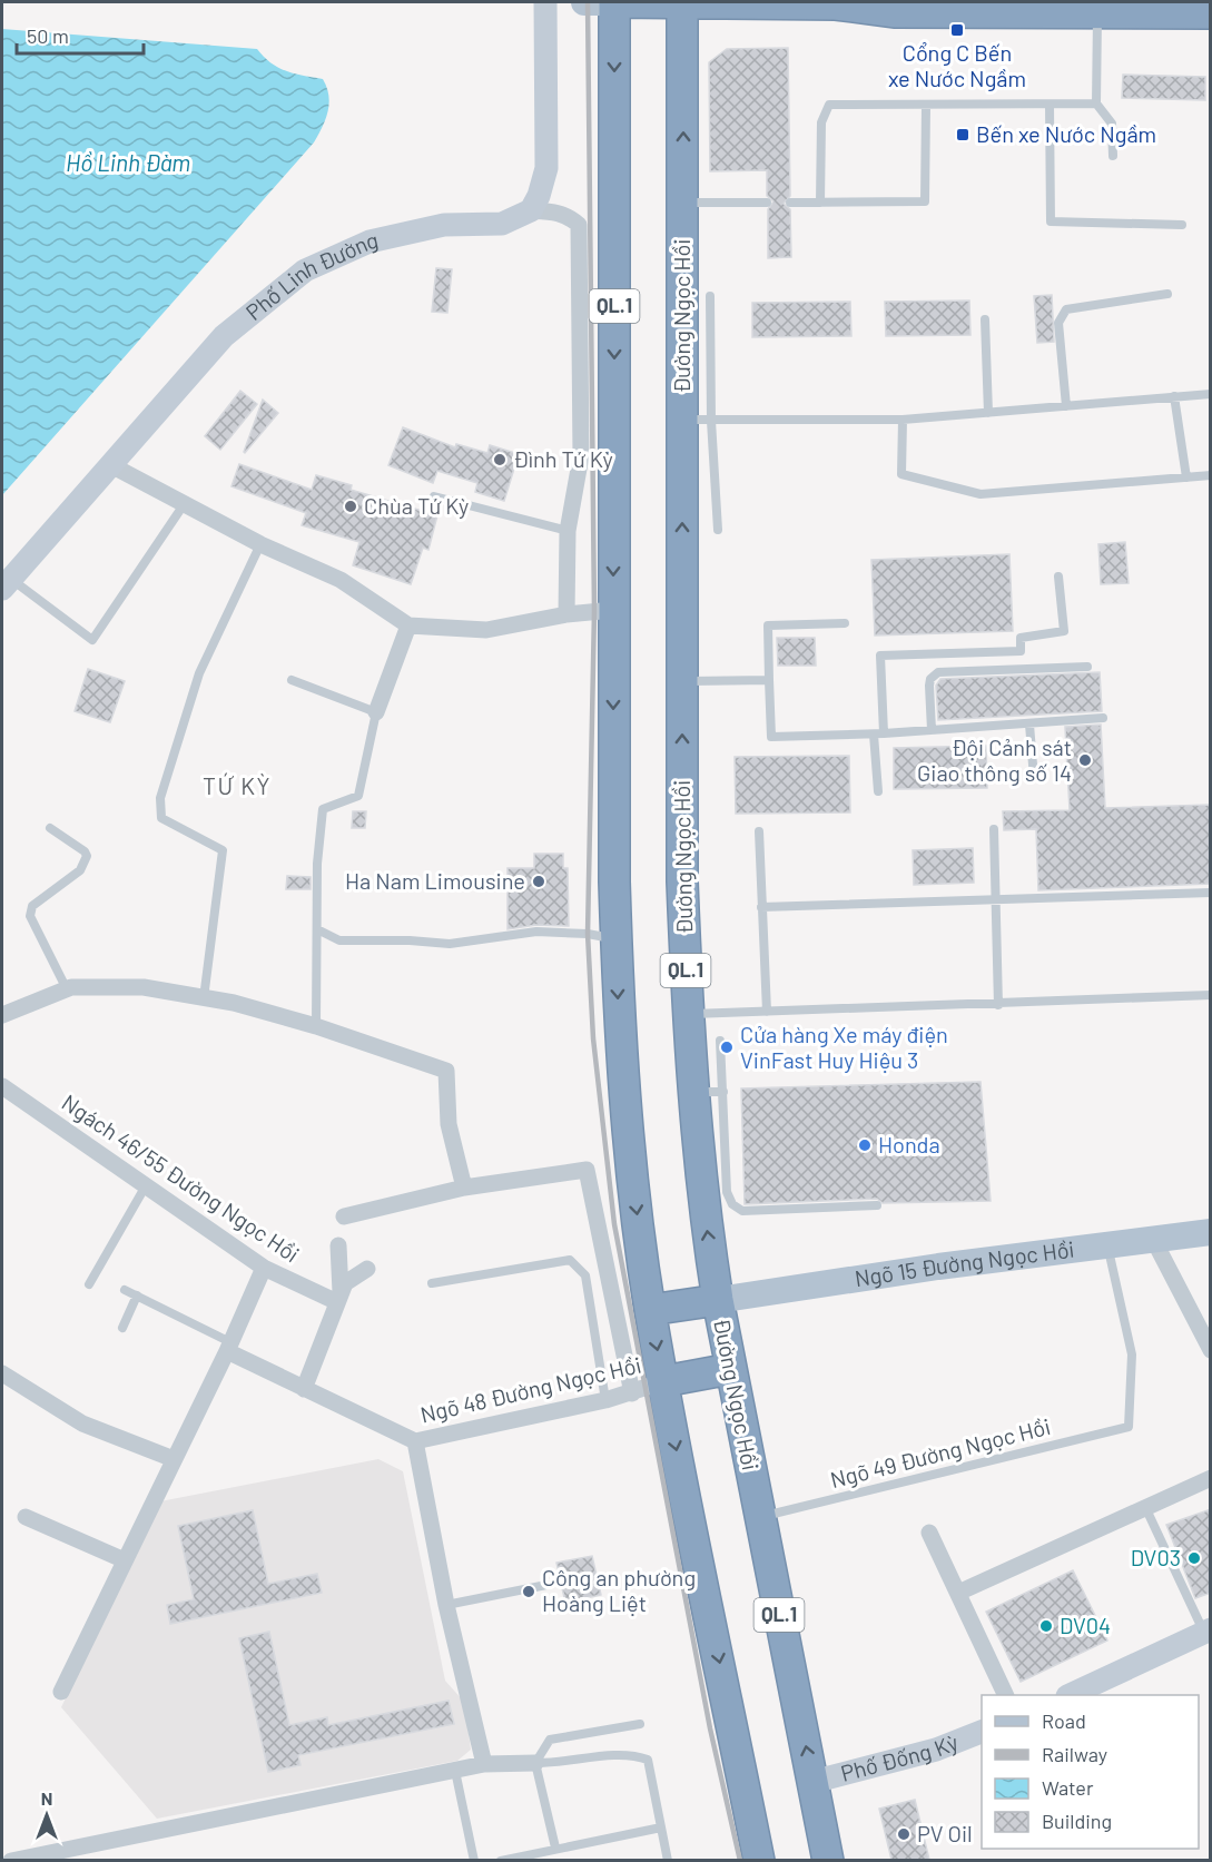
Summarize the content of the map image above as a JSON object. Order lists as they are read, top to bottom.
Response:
{
  "streets": {
    "highway": ["QL.1", "Đường Ngọc Hồi"],
    "main road": ["Ngõ 15 Đường Ngọc Hồi"],
    "street": [
      "Phố Linh Đường",
      "Ngách 46/55 Đường Ngọc Hồi",
      "Ngõ 48 Đường Ngọc Hồi",
      "Phố Đống Kỳ"
    ],
    "lane": ["Ngõ 49 Đường Ngọc Hồi"]
  },
  "crossings": [
    ["QL.1", "Ngõ 48 Đường Ngọc Hồi"],
    ["Đường Ngọc Hồi", "Ngõ 15 Đường Ngọc Hồi"],
    ["Đường Ngọc Hồi", "Ngõ 49 Đường Ngọc Hồi"],
    ["Đường Ngọc Hồi", "Phố Đống Kỳ"],
    ["Ngõ 15 Đường Ngọc Hồi", "Ngõ 49 Đường Ngọc Hồi"]
  ],
  "districts": ["TỨ KỲ"],
  "water": ["Hồ Linh Đàm"],
  "places": {
    "transit": ["Cổng C Bến xe Nước Ngầm", "Bến xe Nước Ngầm"],
    "other": [
      "Đình Tứ Kỳ",
      "Chùa Tứ Kỳ",
      "Đội Cảnh sát Giao thông số 14",
      "Ha Nam Limousine",
      "Cửa hàng Xe máy điện VinFast Huy Hiệu 3",
      "Honda",
      "DV03",
      "Công an phường Hoàng Liệt",
      "DV04",
      "PV Oil"
    ]
  },
  "legend": [
    "Road",
    "Railway",
    "Water",
    "Building"
  ],
  "scale_bar": "50 m",
  "north": "top"
}
